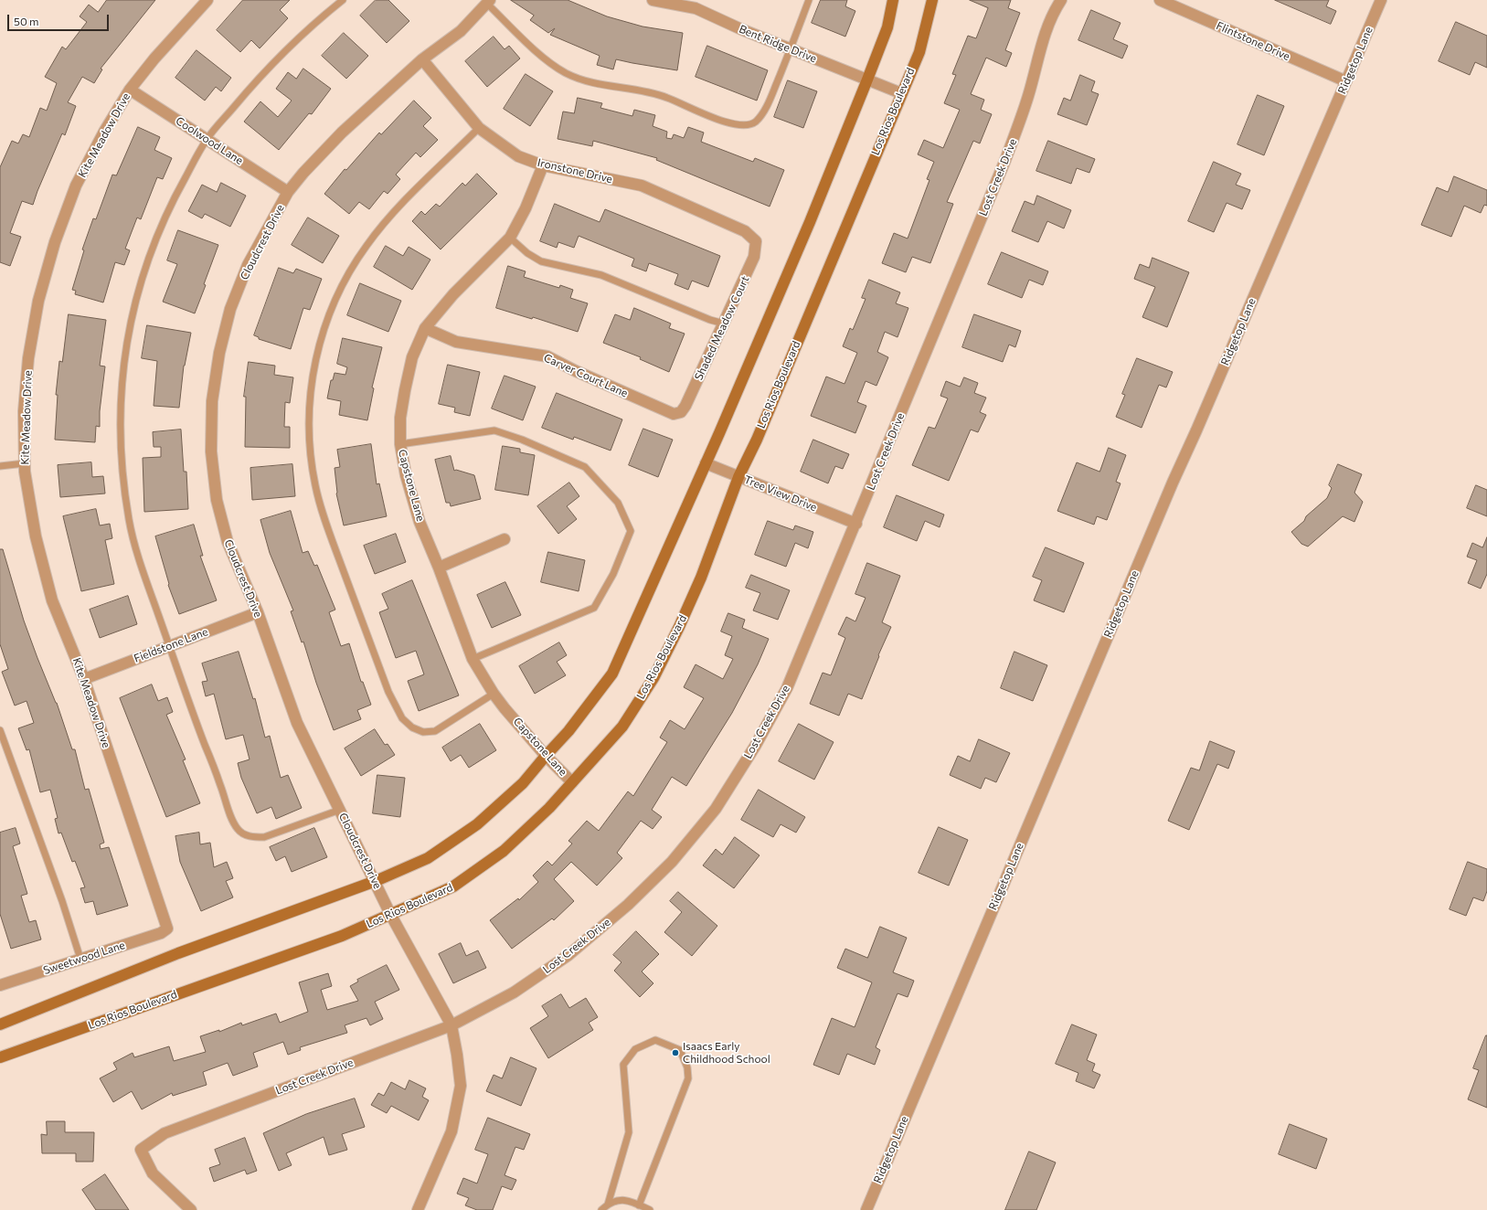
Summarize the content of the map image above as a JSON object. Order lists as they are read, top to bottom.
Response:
{
  "streets": {
    "main road": ["Los Rios Boulevard"],
    "street": [
      "Flintstone Drive",
      "Bent Ridge Drive",
      "Ridgetop Lane",
      "Kite Meadow Drive",
      "Coolwood Lane",
      "Ironstone Drive",
      "Lost Creek Drive",
      "Cloudcrest Drive",
      "Shaded Meadow Court",
      "Carver Court Lane",
      "Capstone Lane",
      "Tree View Drive",
      "Fieldstone Lane",
      "Sweetwood Lane"
    ]
  },
  "crossings": [
    ["Flintstone Drive", "Ridgetop Lane"],
    ["Bent Ridge Drive", "Los Rios Boulevard"],
    ["Los Rios Boulevard", "Cloudcrest Drive"],
    ["Los Rios Boulevard", "Capstone Lane"],
    ["Los Rios Boulevard", "Tree View Drive"],
    ["Kite Meadow Drive", "Coolwood Lane"],
    ["Kite Meadow Drive", "Fieldstone Lane"],
    ["Kite Meadow Drive", "Sweetwood Lane"],
    ["Coolwood Lane", "Cloudcrest Drive"],
    ["Ironstone Drive", "Cloudcrest Drive"],
    ["Ironstone Drive", "Shaded Meadow Court"],
    ["Ironstone Drive", "Capstone Lane"],
    ["Lost Creek Drive", "Cloudcrest Drive"],
    ["Lost Creek Drive", "Tree View Drive"],
    ["Cloudcrest Drive", "Fieldstone Lane"],
    ["Shaded Meadow Court", "Carver Court Lane"],
    ["Carver Court Lane", "Capstone Lane"]
  ],
  "places": ["Isaacs Early Childhood School"],
  "scale_bar": "50 m"
}
